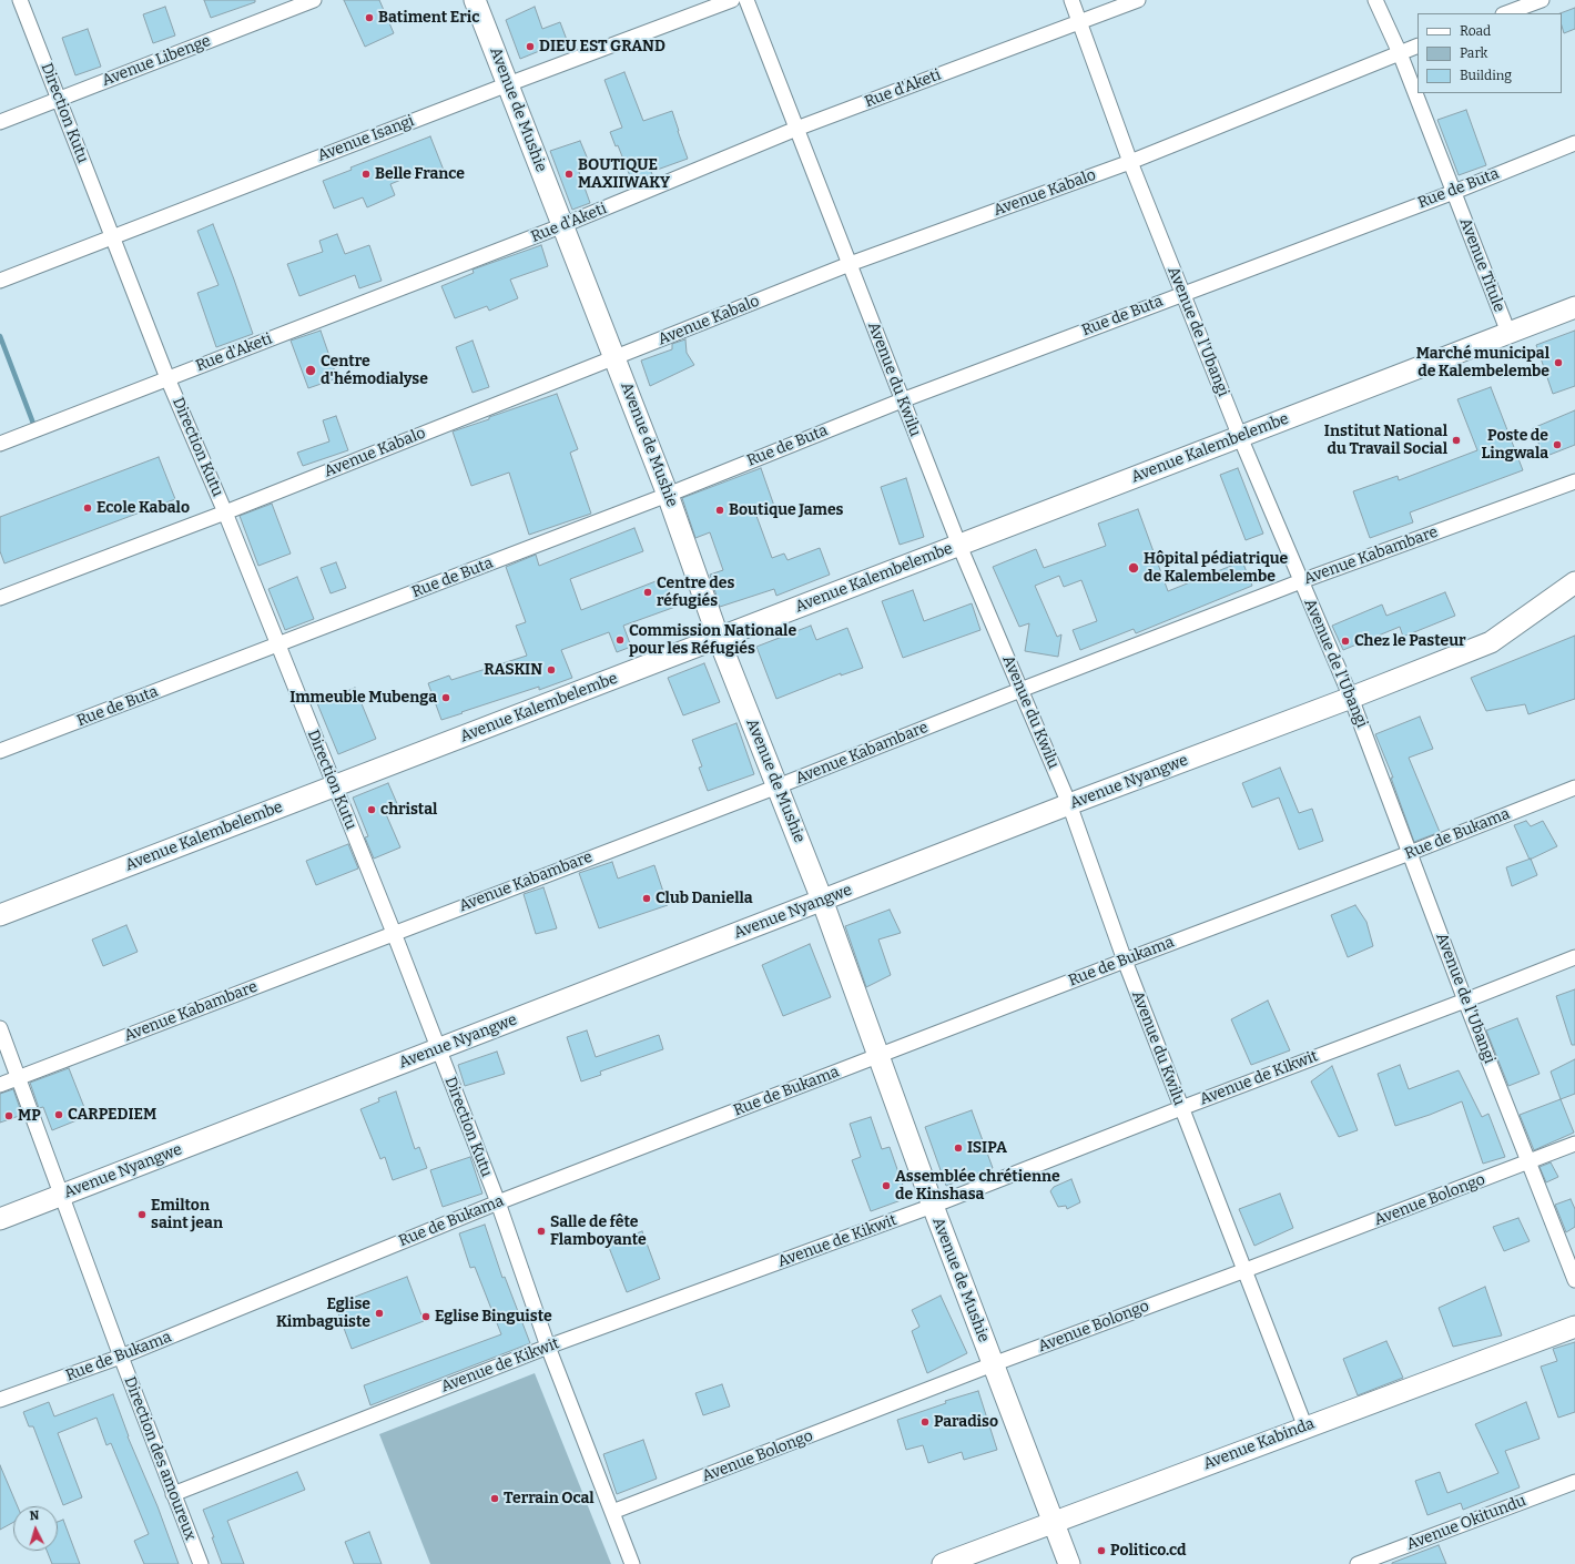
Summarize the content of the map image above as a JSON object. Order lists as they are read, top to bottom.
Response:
{
  "streets": {
    "street": [
      "Avenue Libenge",
      "Rue d'Aketi",
      "Avenue de Mushie",
      "Direction Kutu",
      "Avenue Isangi",
      "Rue de Buta",
      "Avenue Kabalo",
      "Avenue Titule",
      "Avenue de l'Ubangi",
      "Avenue du Kwilu",
      "Avenue Kalembelembe",
      "Avenue Kabambare",
      "Avenue Nyangwe",
      "Rue de Bukama",
      "Avenue de Kikwit",
      "Avenue Bolongo",
      "Avenue Kabinda",
      "Direction des amoureux",
      "Avenue Okitundu"
    ]
  },
  "crossings": [
    ["Avenue Libenge", "Direction Kutu"],
    ["Rue d'Aketi", "Avenue de Mushie"],
    ["Rue d'Aketi", "Direction Kutu"],
    ["Rue d'Aketi", "Avenue de l'Ubangi"],
    ["Rue d'Aketi", "Avenue du Kwilu"],
    ["Avenue de Mushie", "Avenue Isangi"],
    ["Avenue de Mushie", "Rue de Buta"],
    ["Avenue de Mushie", "Avenue Kabalo"],
    ["Avenue de Mushie", "Avenue Kalembelembe"],
    ["Avenue de Mushie", "Avenue Kabambare"],
    ["Avenue de Mushie", "Avenue Nyangwe"],
    ["Avenue de Mushie", "Rue de Bukama"],
    ["Avenue de Mushie", "Avenue de Kikwit"],
    ["Avenue de Mushie", "Avenue Bolongo"],
    ["Avenue de Mushie", "Avenue Kabinda"],
    ["Direction Kutu", "Avenue Isangi"],
    ["Direction Kutu", "Rue de Buta"],
    ["Direction Kutu", "Avenue Kabalo"],
    ["Direction Kutu", "Avenue Kalembelembe"],
    ["Direction Kutu", "Avenue Kabambare"],
    ["Direction Kutu", "Avenue Nyangwe"],
    ["Direction Kutu", "Rue de Bukama"],
    ["Direction Kutu", "Avenue de Kikwit"],
    ["Direction Kutu", "Avenue Bolongo"],
    ["Rue de Buta", "Avenue Titule"],
    ["Rue de Buta", "Avenue de l'Ubangi"],
    ["Rue de Buta", "Avenue du Kwilu"],
    ["Avenue Kabalo", "Avenue Titule"],
    ["Avenue Kabalo", "Avenue de l'Ubangi"],
    ["Avenue Kabalo", "Avenue du Kwilu"],
    ["Avenue Titule", "Avenue Kalembelembe"],
    ["Avenue de l'Ubangi", "Avenue Kalembelembe"],
    ["Avenue de l'Ubangi", "Avenue Kabambare"],
    ["Avenue de l'Ubangi", "Avenue Nyangwe"],
    ["Avenue de l'Ubangi", "Rue de Bukama"],
    ["Avenue de l'Ubangi", "Avenue de Kikwit"],
    ["Avenue de l'Ubangi", "Avenue Bolongo"],
    ["Avenue du Kwilu", "Avenue Kalembelembe"],
    ["Avenue du Kwilu", "Avenue Kabambare"],
    ["Avenue du Kwilu", "Avenue Nyangwe"],
    ["Avenue du Kwilu", "Rue de Bukama"],
    ["Avenue du Kwilu", "Avenue de Kikwit"],
    ["Avenue du Kwilu", "Avenue Bolongo"],
    ["Avenue du Kwilu", "Avenue Kabinda"],
    ["Avenue Kabambare", "Direction des amoureux"],
    ["Avenue Nyangwe", "Direction des amoureux"],
    ["Rue de Bukama", "Direction des amoureux"],
    ["Avenue de Kikwit", "Direction des amoureux"]
  ],
  "places": [
    "Batiment Eric",
    "DIEU EST GRAND",
    "Belle France",
    "BOUTIQUE MAXIIWAKY",
    "Marché municipal de Kalembelembe",
    "Centre d'hémodialyse",
    "Institut National du Travail Social",
    "Poste de Lingwala",
    "Ecole Kabalo",
    "Boutique James",
    "Hôpital pédiatrique de Kalembelembe",
    "Centre des réfugiés",
    "Commission Nationale pour les Réfugiés",
    "Chez le Pasteur",
    "RASKIN",
    "Immeuble Mubenga",
    "christal",
    "Club Daniella",
    "CARPEDIEM",
    "MP",
    "ISIPA",
    "Assemblée chrétienne de Kinshasa",
    "Emilton saint jean",
    "Salle de fête Flamboyante",
    "Eglise Kimbaguiste",
    "Eglise Binguiste",
    "Paradiso",
    "Terrain Ocal",
    "Politico.cd"
  ],
  "legend": ["Road", "Park", "Building"],
  "north": "top"
}
